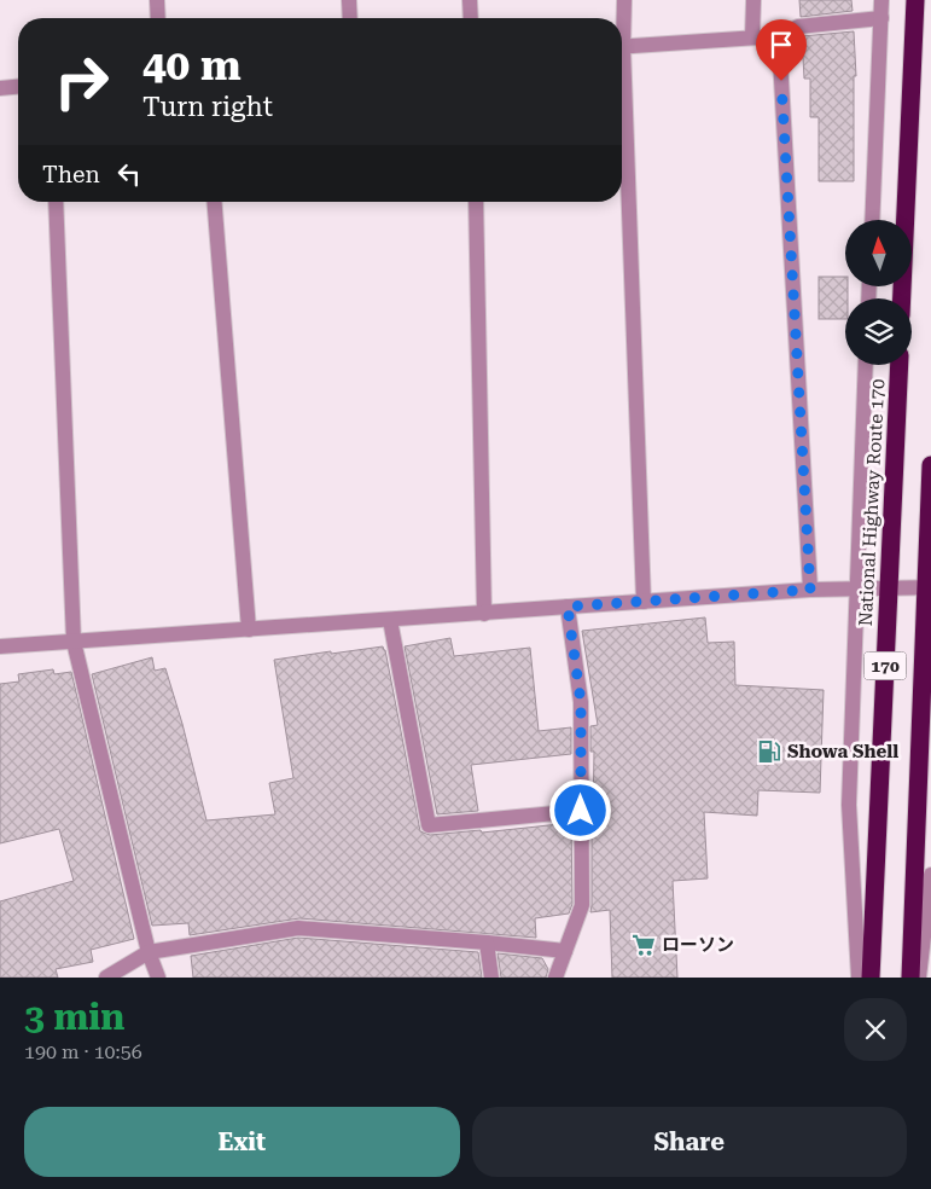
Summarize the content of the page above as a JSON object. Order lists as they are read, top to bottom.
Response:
{
  "streets": {
    "highway": ["National Highway Route 170", "170"]
  },
  "places": {
    "fuel station": ["Showa Shell"],
    "supermarket": ["ローソン"]
  },
  "north": "top",
  "page": {
    "turn": ["40 m", "Turn right"],
    "then": "Then",
    "heading": ["3 min", "190 m · 10:56"],
    "buttons": ["Exit", "Share"]
  }
}
